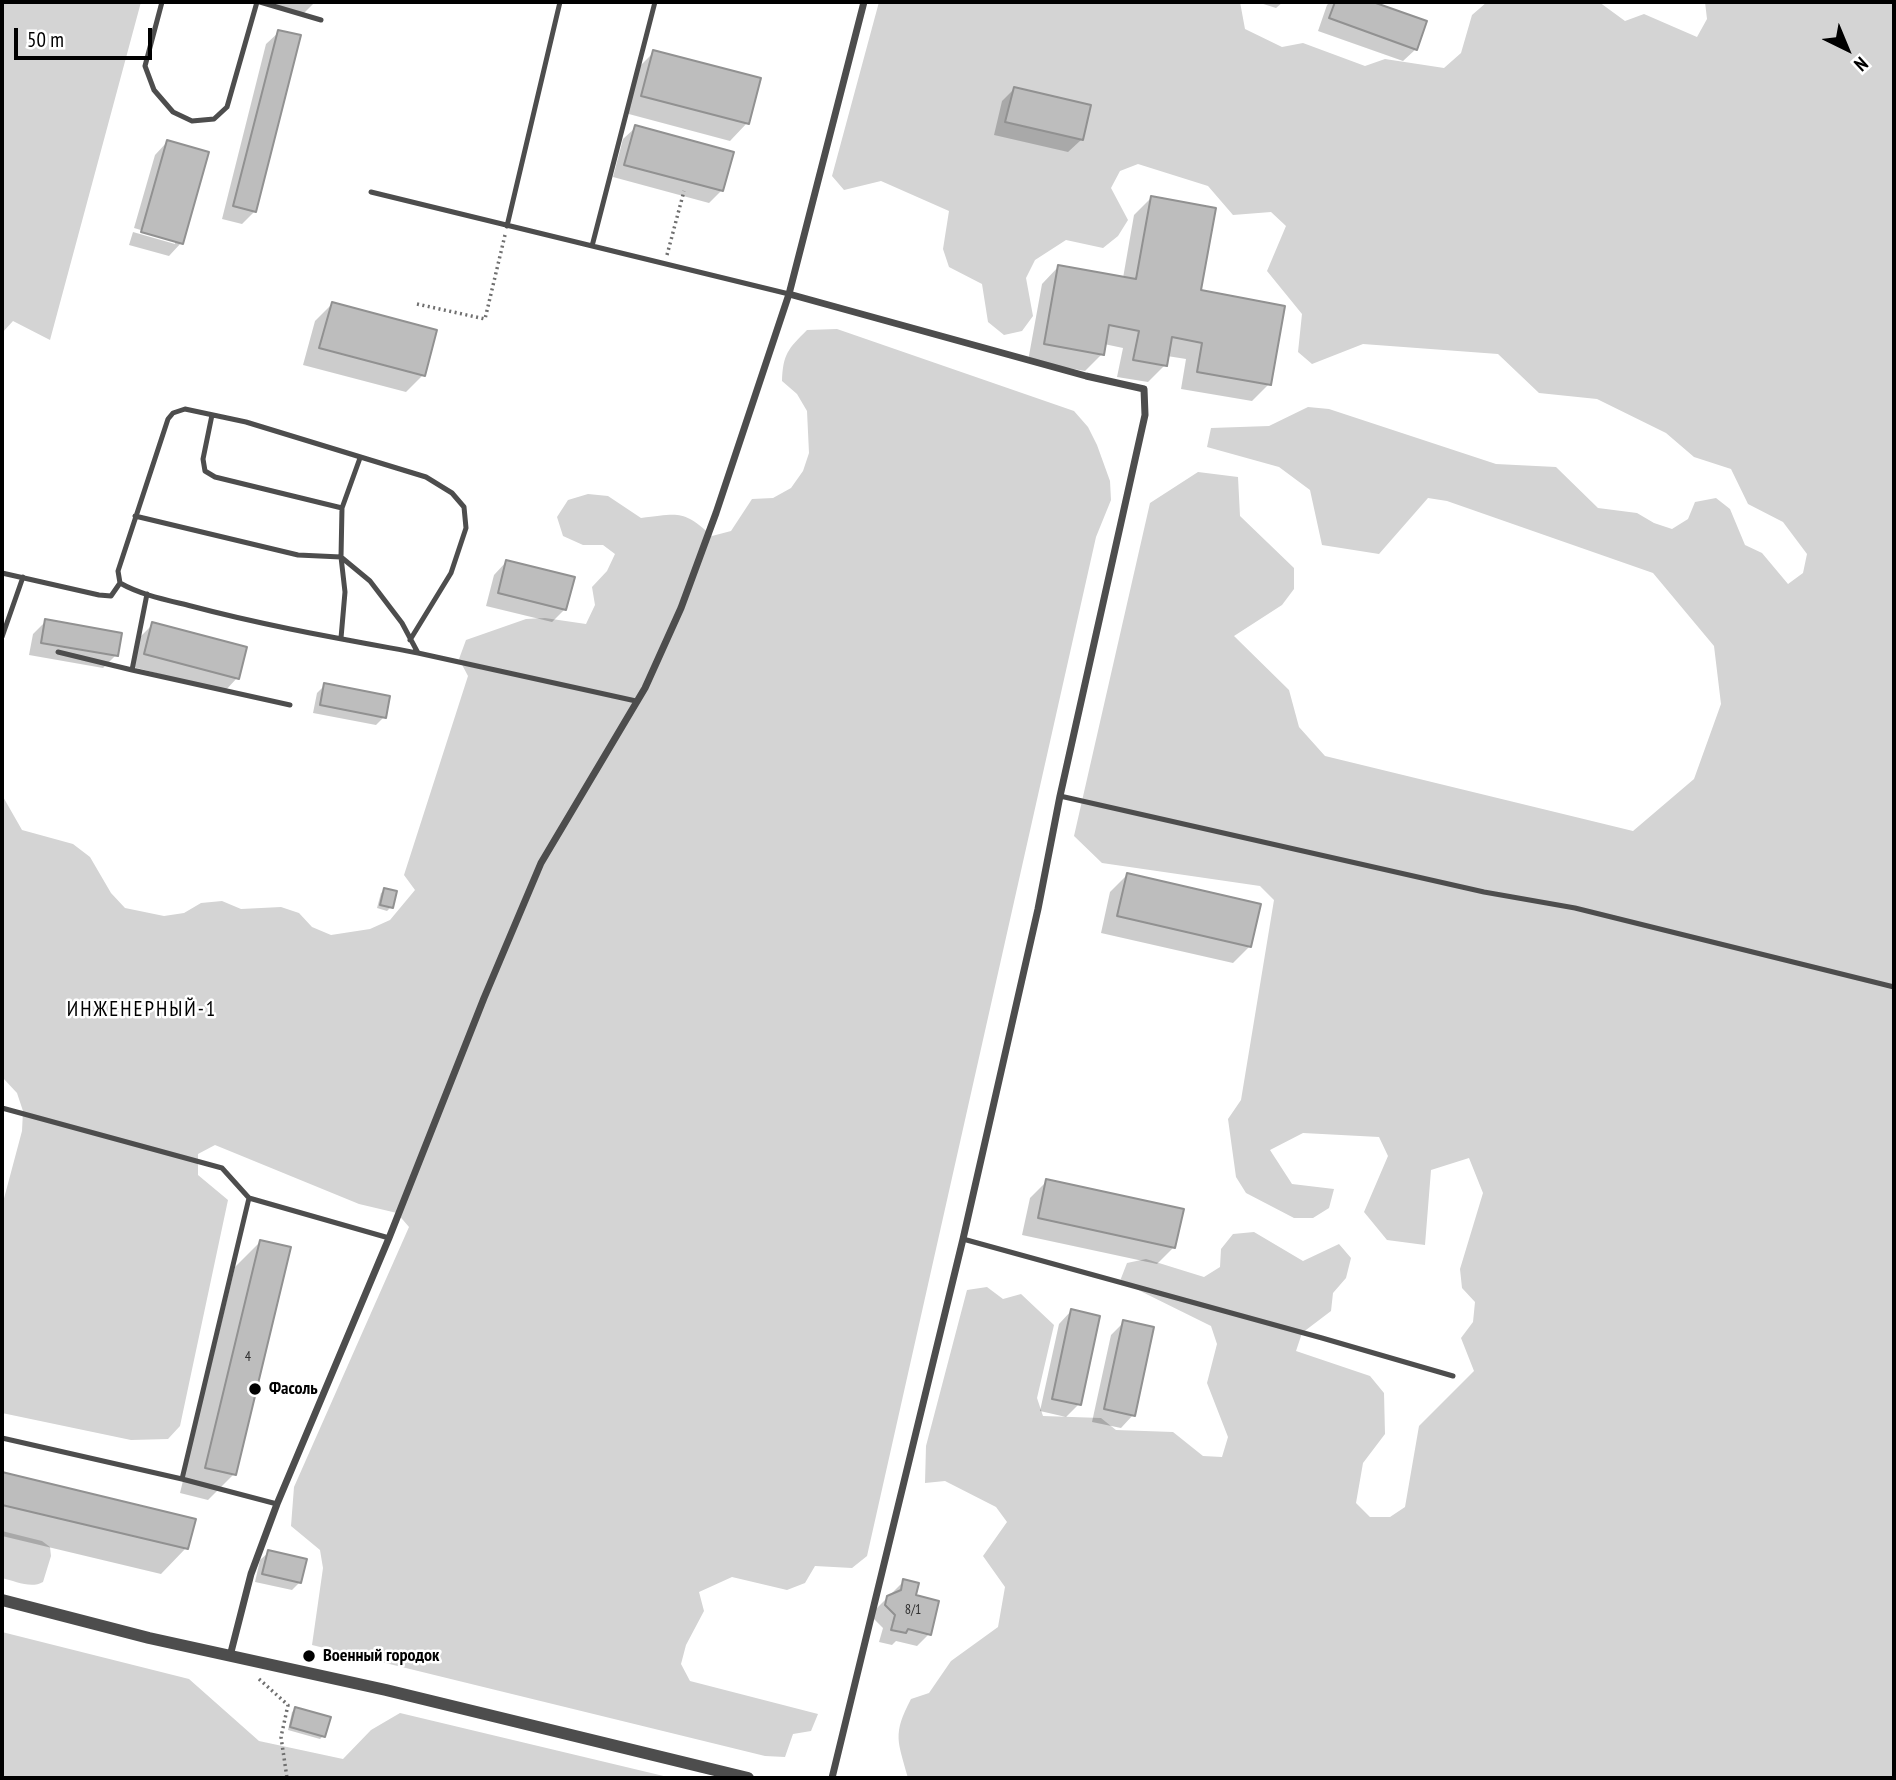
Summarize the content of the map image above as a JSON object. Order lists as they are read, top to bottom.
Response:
{
  "districts": ["ИНЖЕНЕРНЫЙ-1"],
  "places": ["Фасоль", "Военный городок"],
  "house_numbers": ["4", "8/1"],
  "scale_bar": "50 m",
  "north": "bottom right"
}
